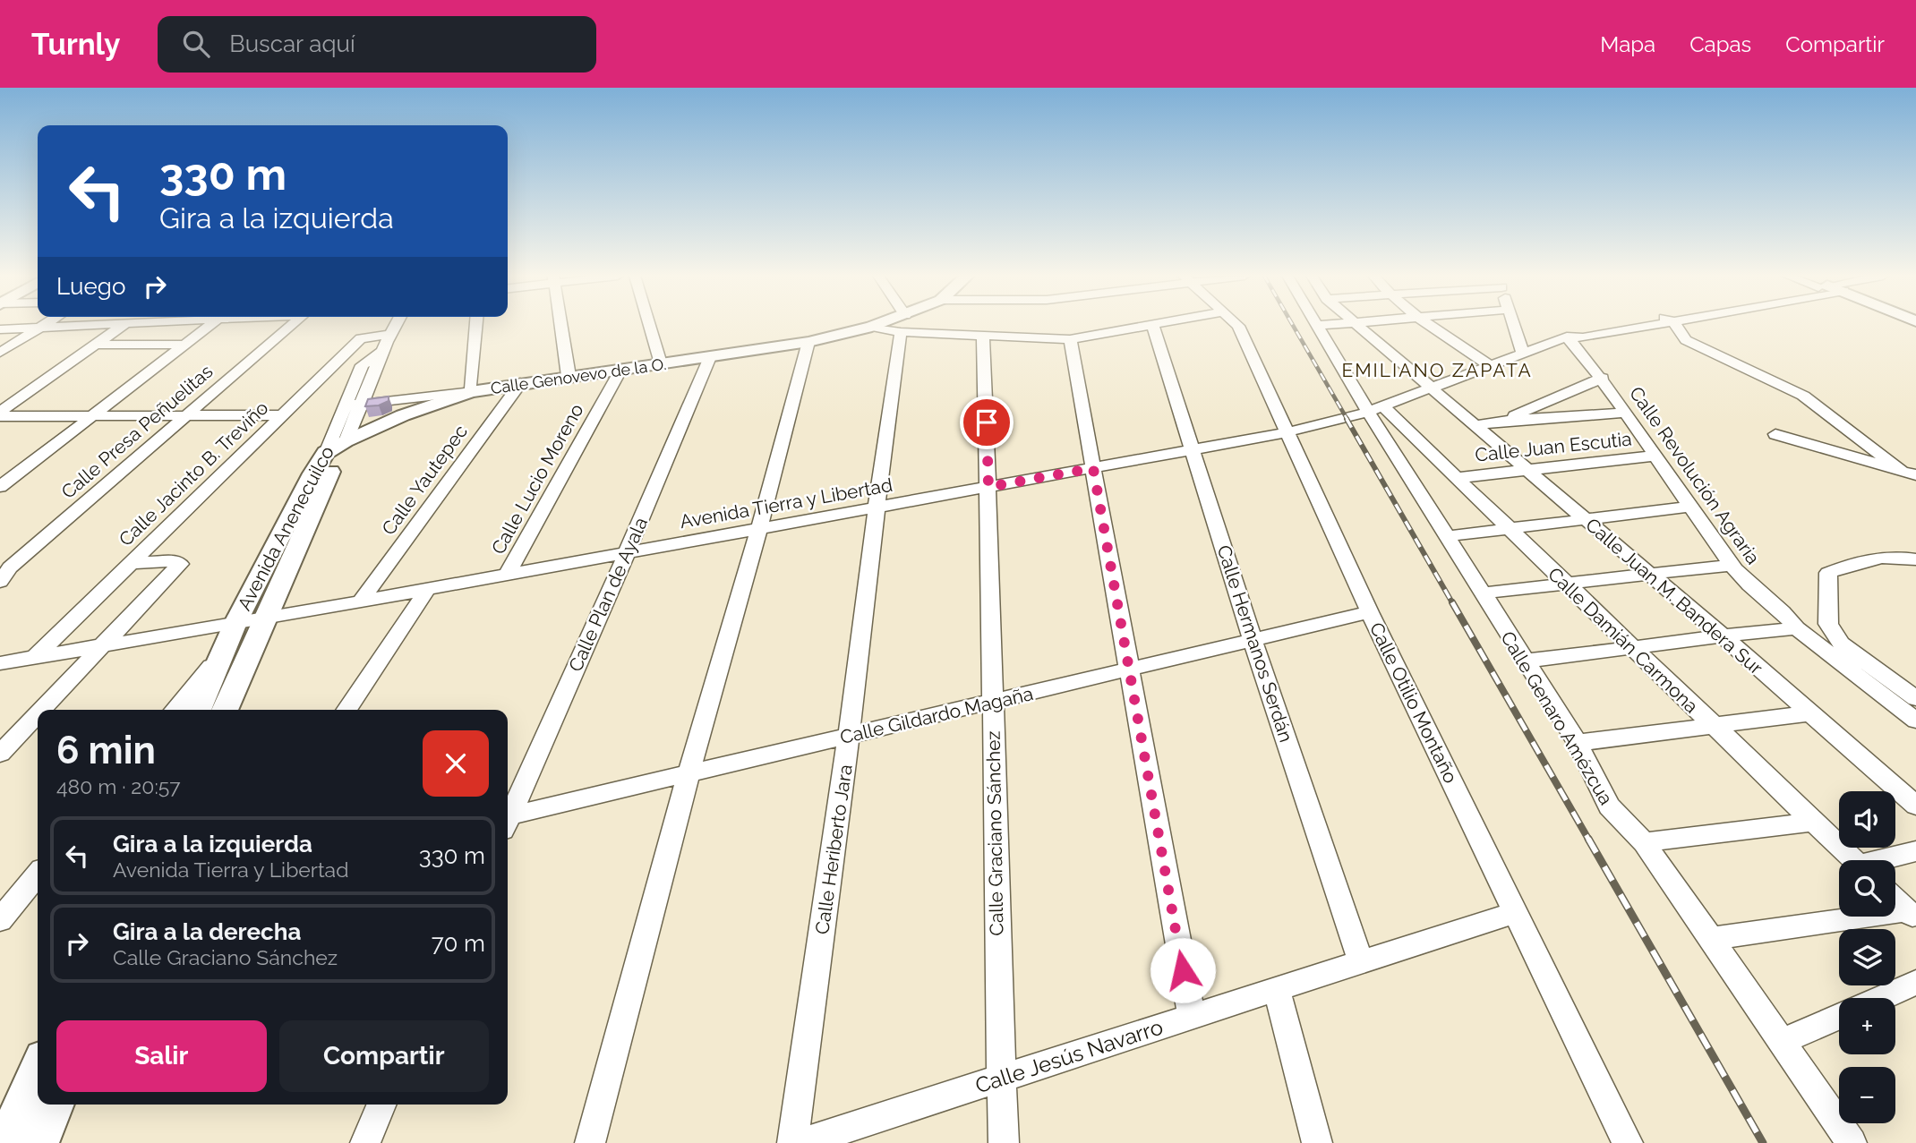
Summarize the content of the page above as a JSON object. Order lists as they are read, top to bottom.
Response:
{
  "streets": {
    "main road": ["Calle Genovevo de la O.", "Avenida Anenecuilco"],
    "street": [
      "Calle Presa Peñuelitas",
      "Calle Juan Escutia",
      "Calle Jacinto B. Treviño",
      "Calle Revolución Agraria",
      "Calle Lucio Moreno",
      "Calle Yautepec",
      "Avenida Tierra y Libertad",
      "Calle Plan de Ayala",
      "Calle Juan M. Bandera Sur",
      "Calle Damián Carmona",
      "Calle Hermanos Serdán",
      "Calle Otilio Montaño",
      "Calle Gildardo Magaña",
      "Calle Genaro Amézcua",
      "Calle Graciano Sánchez",
      "Calle Heriberto Jara",
      "Calle Jesús Navarro"
    ]
  },
  "crossings": [
    ["Calle Genovevo de la O.", "Calle Lucio Moreno"],
    ["Calle Genovevo de la O.", "Calle Yautepec"],
    ["Calle Genovevo de la O.", "Avenida Anenecuilco"],
    ["Calle Genovevo de la O.", "Calle Plan de Ayala"],
    ["Calle Genovevo de la O.", "Calle Graciano Sánchez"],
    ["Calle Juan Escutia", "Calle Revolución Agraria"],
    ["Calle Juan Escutia", "Calle Juan M. Bandera Sur"],
    ["Calle Juan Escutia", "Calle Damián Carmona"],
    ["Calle Jacinto B. Treviño", "Avenida Tierra y Libertad"],
    ["Calle Jacinto B. Treviño", "Avenida Anenecuilco"],
    ["Calle Revolución Agraria", "Avenida Tierra y Libertad"],
    ["Calle Lucio Moreno", "Avenida Tierra y Libertad"],
    ["Calle Yautepec", "Avenida Tierra y Libertad"],
    ["Avenida Tierra y Libertad", "Avenida Anenecuilco"],
    ["Avenida Tierra y Libertad", "Calle Plan de Ayala"],
    ["Avenida Tierra y Libertad", "Calle Juan M. Bandera Sur"],
    ["Avenida Tierra y Libertad", "Calle Damián Carmona"],
    ["Avenida Tierra y Libertad", "Calle Hermanos Serdán"],
    ["Avenida Tierra y Libertad", "Calle Otilio Montaño"],
    ["Avenida Tierra y Libertad", "Calle Genaro Amézcua"],
    ["Avenida Tierra y Libertad", "Calle Graciano Sánchez"],
    ["Avenida Tierra y Libertad", "Calle Heriberto Jara"],
    ["Calle Damián Carmona", "Calle Genaro Amézcua"],
    ["Calle Hermanos Serdán", "Calle Gildardo Magaña"],
    ["Calle Hermanos Serdán", "Calle Jesús Navarro"],
    ["Calle Otilio Montaño", "Calle Gildardo Magaña"],
    ["Calle Otilio Montaño", "Calle Jesús Navarro"],
    ["Calle Gildardo Magaña", "Calle Graciano Sánchez"],
    ["Calle Gildardo Magaña", "Calle Heriberto Jara"],
    ["Calle Graciano Sánchez", "Calle Jesús Navarro"]
  ],
  "districts": ["EMILIANO ZAPATA"],
  "page": {
    "header": "Turnly",
    "search": "Buscar aquí",
    "nav": ["Mapa", "Capas", "Compartir"],
    "turn": ["330 m", "Gira a la izquierda"],
    "then": "Luego",
    "heading": ["6 min", "480 m · 20:57"],
    "map_buttons": ["+", "−"],
    "list": [
      {
        "name": "Gira a la izquierda",
        "note": "Avenida Tierra y Libertad",
        "value": "330 m"
      },
      {
        "name": "Gira a la derecha",
        "note": "Calle Graciano Sánchez",
        "value": "70 m"
      }
    ],
    "buttons": ["Salir", "Compartir"]
  }
}
